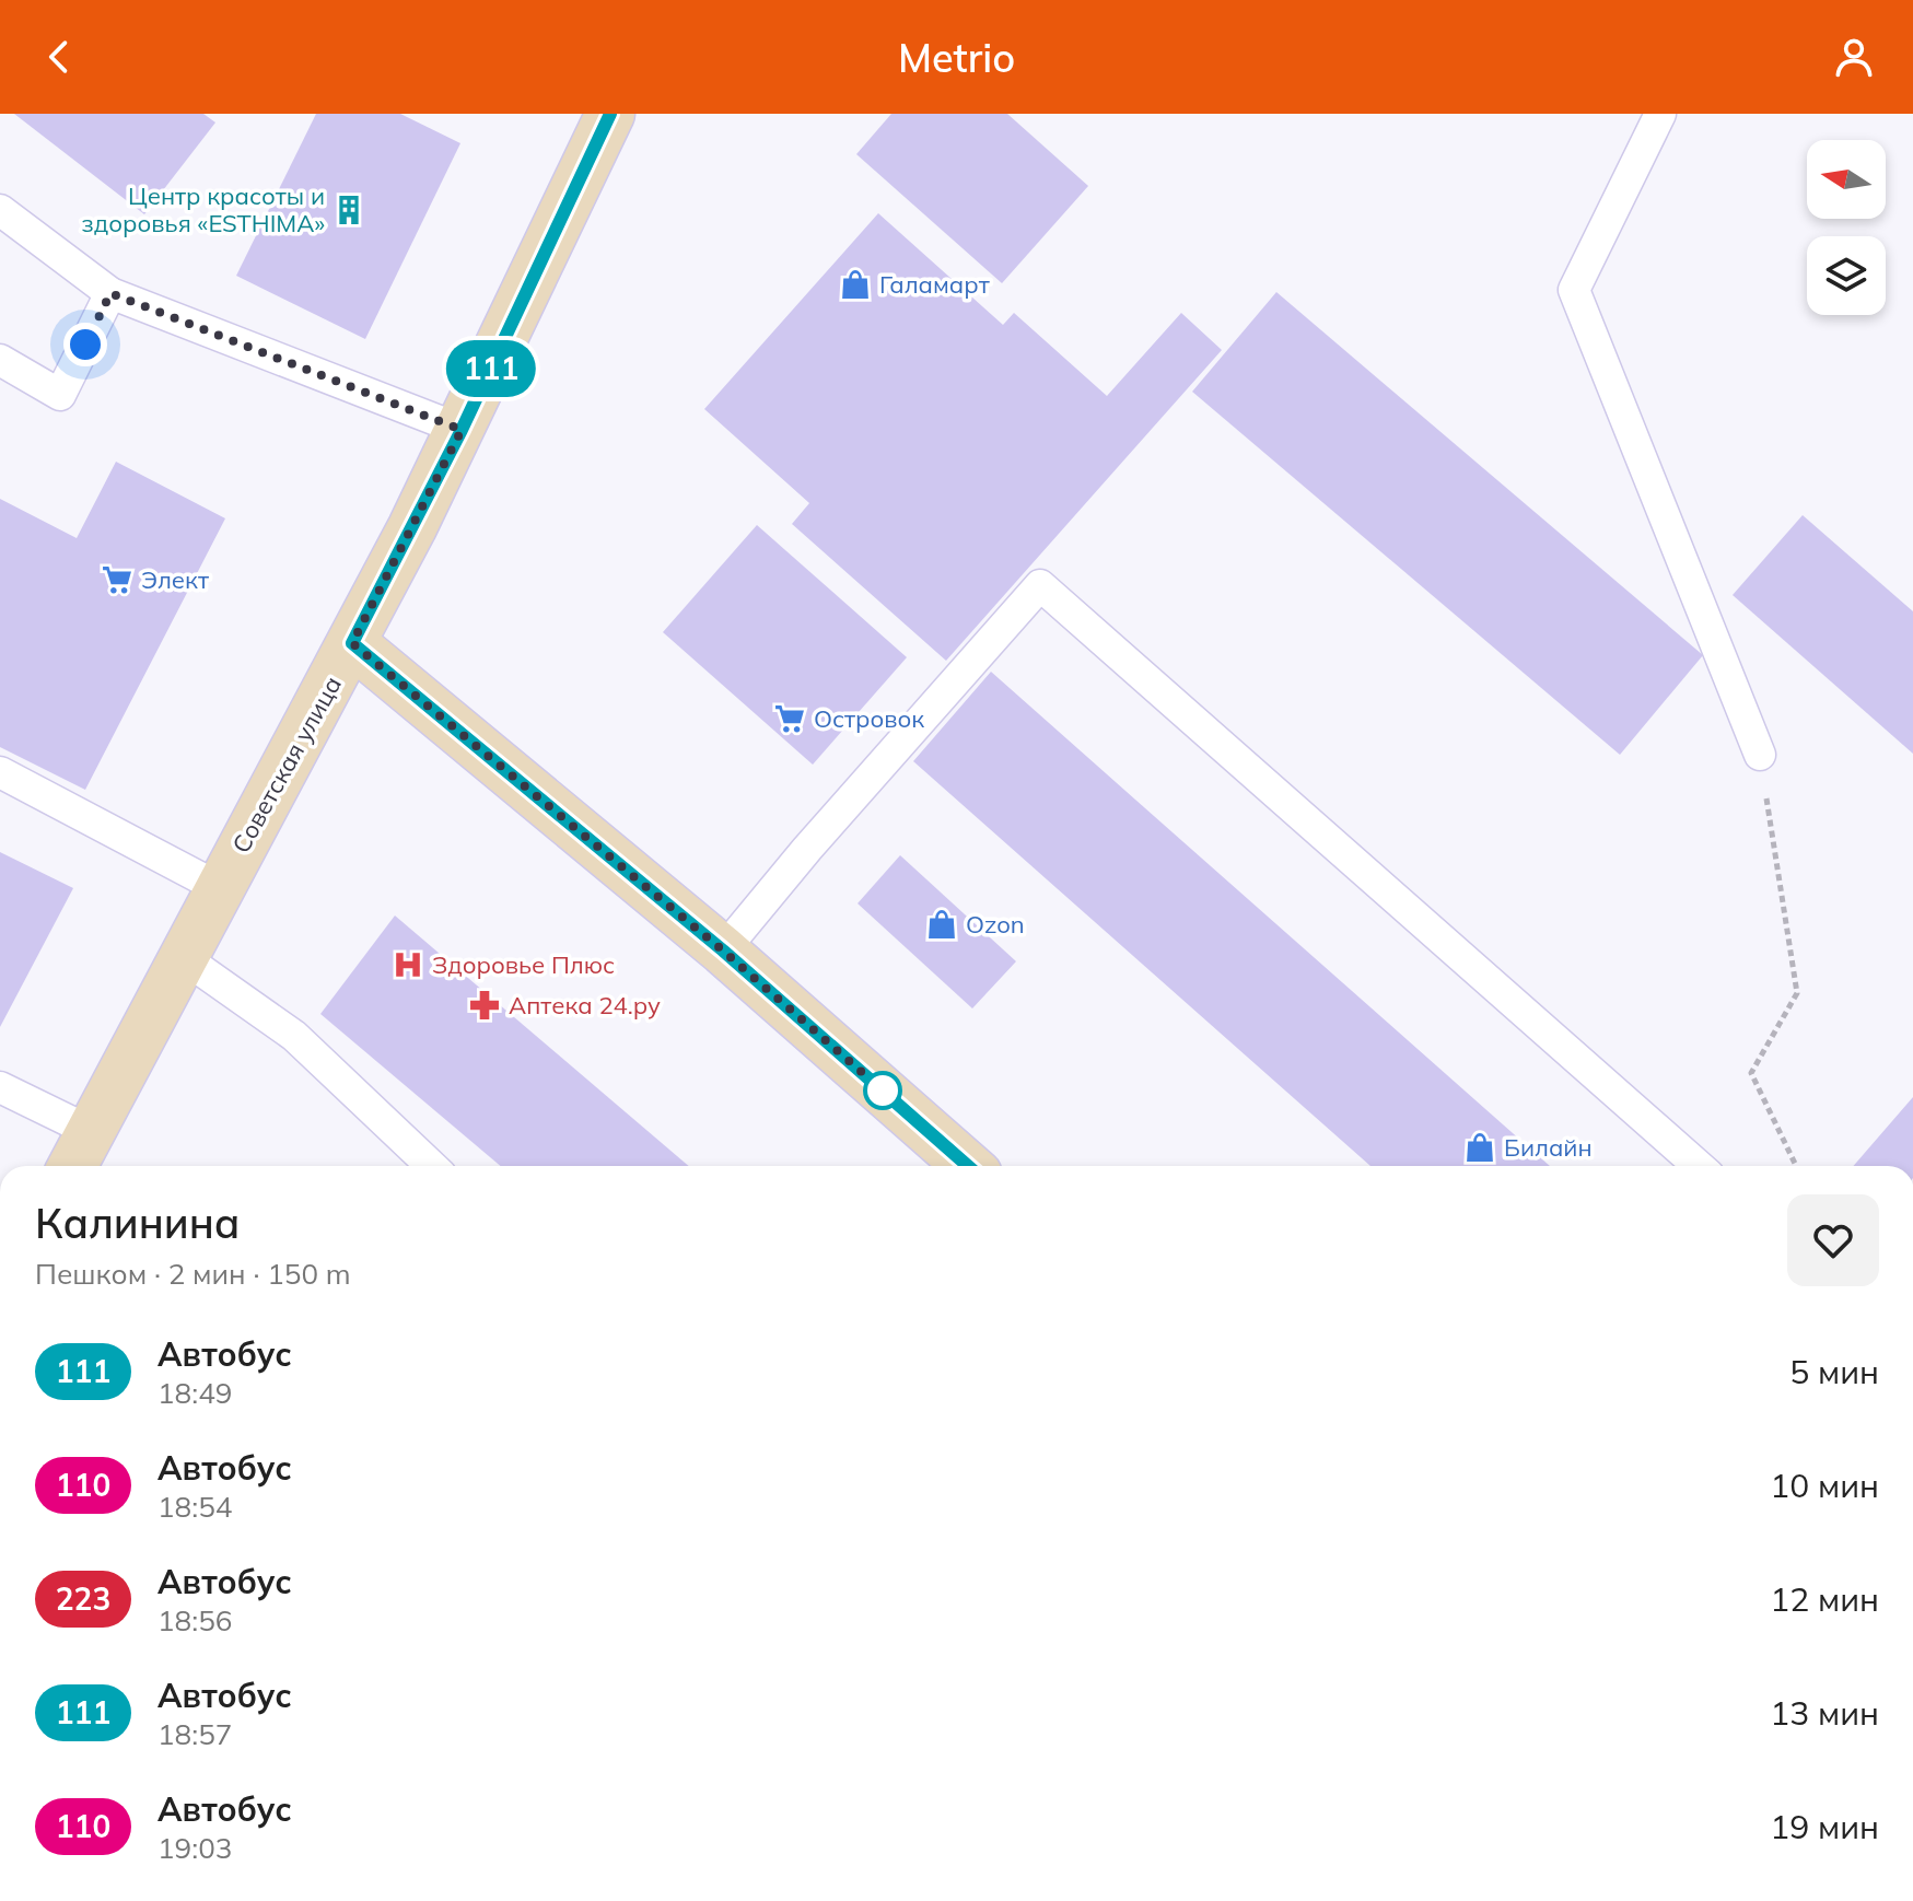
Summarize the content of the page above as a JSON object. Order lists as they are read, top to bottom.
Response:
{
  "streets": {
    "street": ["Советская улица"]
  },
  "places": {
    "building": ["Центр красоты и здоровья «ESTHIMA»"],
    "shop": ["Галамарт", "Ozon", "Билайн"],
    "supermarket": ["Элект", "Островок"],
    "hospital": ["Здоровье Плюс"],
    "pharmacy": ["Аптека 24.ру"]
  },
  "lines": ["bus line 111"],
  "north": "left",
  "page": {
    "header": "Metrio",
    "on_map": "111",
    "heading": ["Калинина", "Пешком · 2 мин · 150 m"],
    "list": [
      {
        "mark": "111",
        "name": "Автобус",
        "note": "18:49",
        "value": "5 мин"
      },
      {
        "mark": "110",
        "name": "Автобус",
        "note": "18:54",
        "value": "10 мин"
      },
      {
        "mark": "223",
        "name": "Автобус",
        "note": "18:56",
        "value": "12 мин"
      },
      {
        "mark": "111",
        "name": "Автобус",
        "note": "18:57",
        "value": "13 мин"
      },
      {
        "mark": "110",
        "name": "Автобус",
        "note": "19:03",
        "value": "19 мин"
      }
    ]
  }
}
